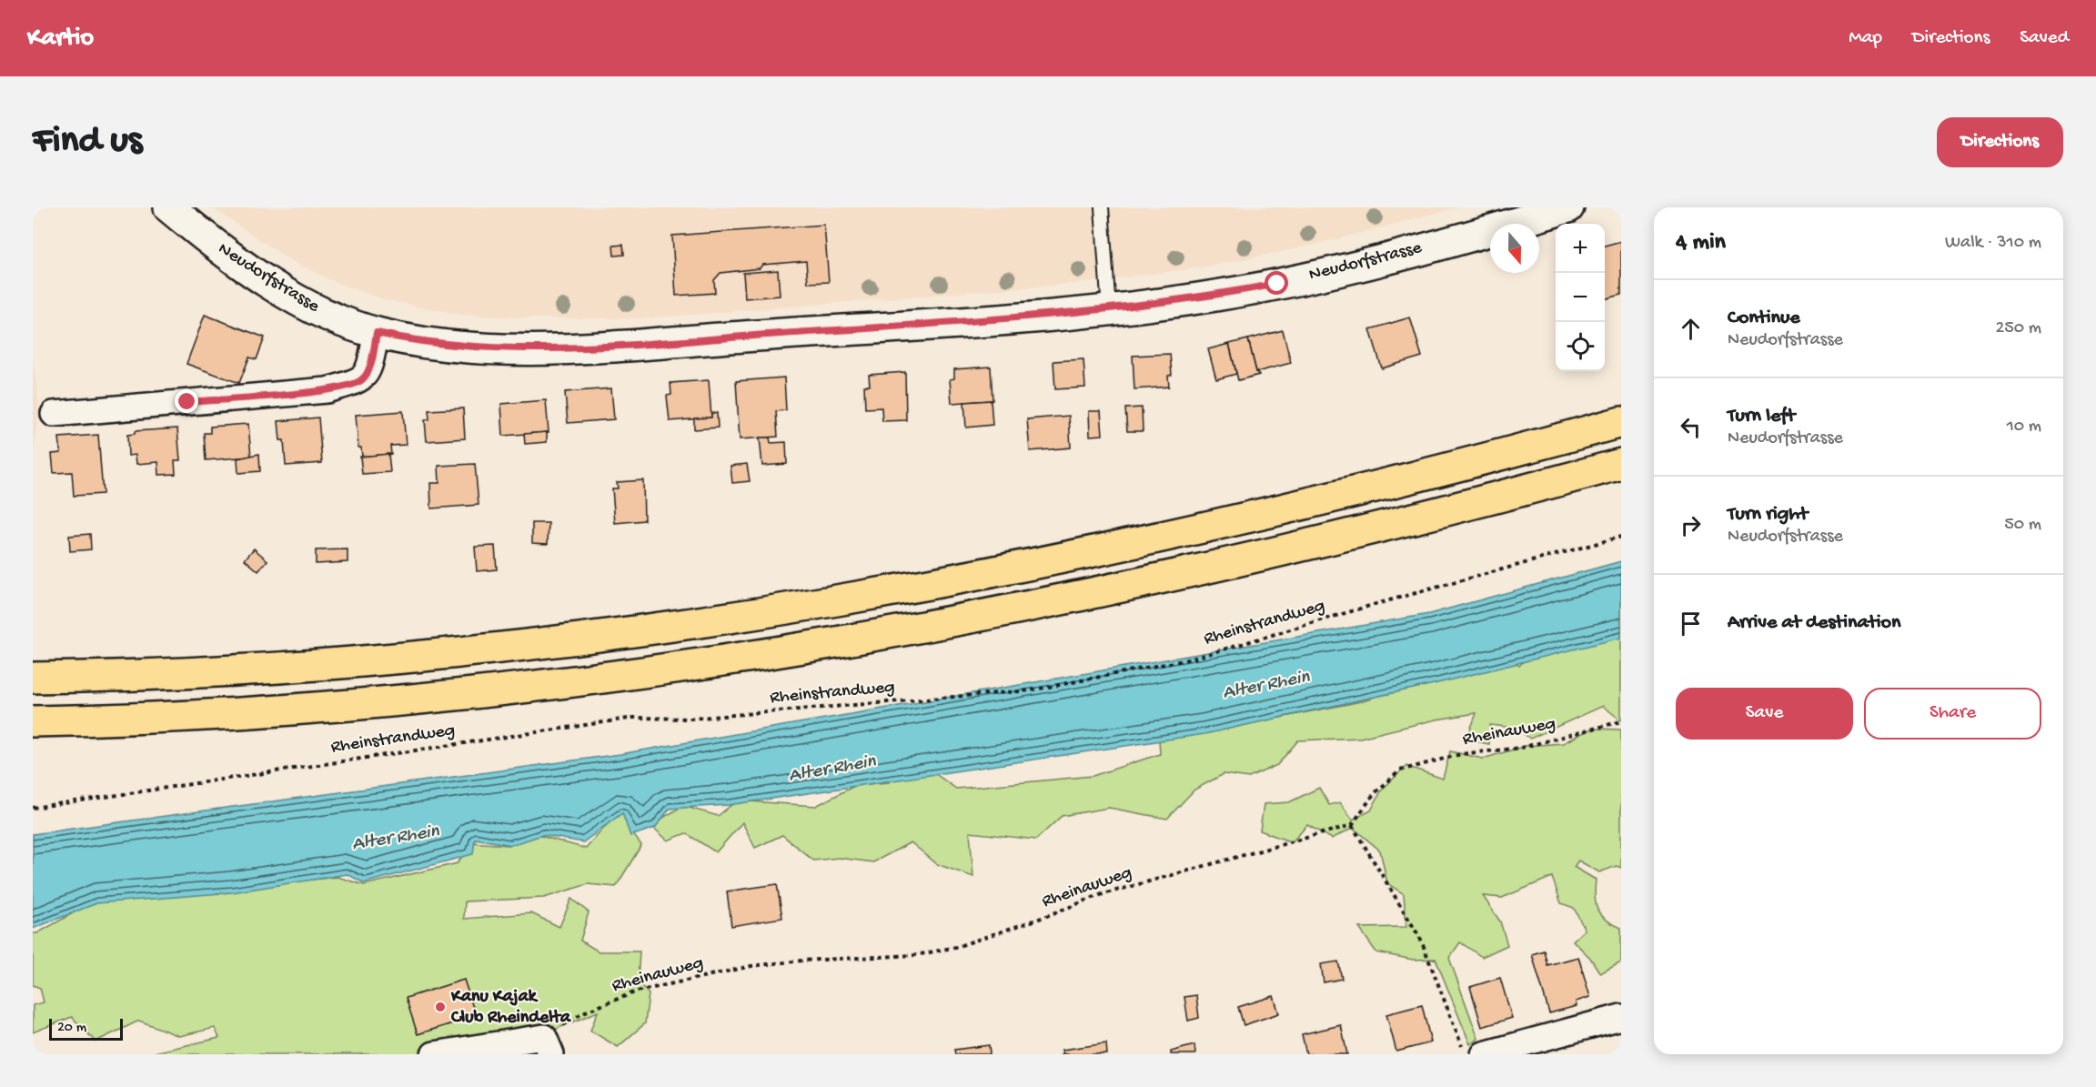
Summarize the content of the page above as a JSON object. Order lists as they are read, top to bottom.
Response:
{
  "streets": {
    "main road": ["Neudorfstrasse"],
    "path": ["Rheinstrandweg", "Rheinauweg"]
  },
  "water": ["Alter Rhein"],
  "places": ["Kanu Kajak Club Rheindelta"],
  "scale_bar": "20 m",
  "north": "bottom",
  "page": {
    "header": "Kartio",
    "nav": ["Map", "Directions", "Saved"],
    "buttons": [
      "Directions",
      ["Save", "Share"]
    ],
    "title": "Find us",
    "heading": ["4 min", "Walk · 310 m"],
    "map_buttons": ["+", "−"],
    "list": [
      ["Continue", "Neudorfstrasse", "250 m"],
      ["Turn left", "Neudorfstrasse", "10 m"],
      ["Turn right", "Neudorfstrasse", "50 m"],
      "Arrive at destination"
    ],
    "scale": "20 m"
  }
}
